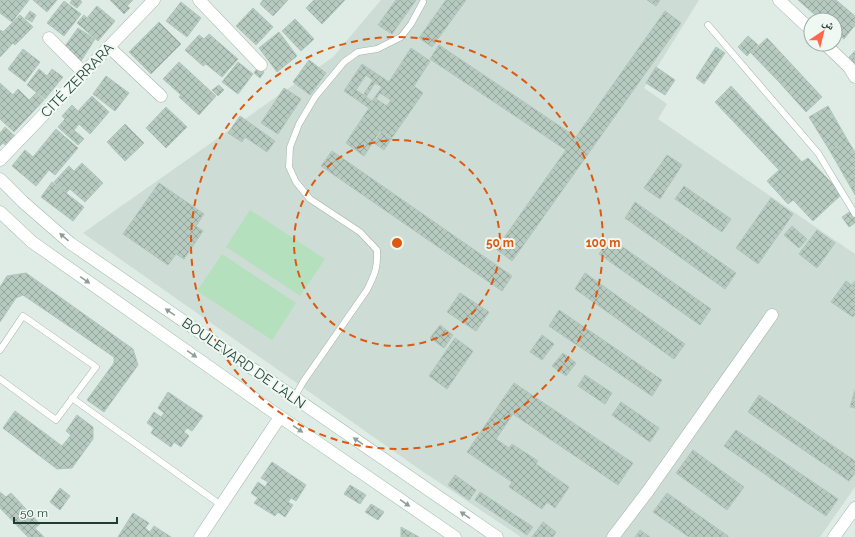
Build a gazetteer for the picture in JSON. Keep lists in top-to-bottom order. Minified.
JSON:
{"streets":{"main road":["CITÉ ZERRARA","BOULEVARD DE L'ALN"]},"scale_bar":"50 m","north":"top right","rings":["50 m","100 m"]}
